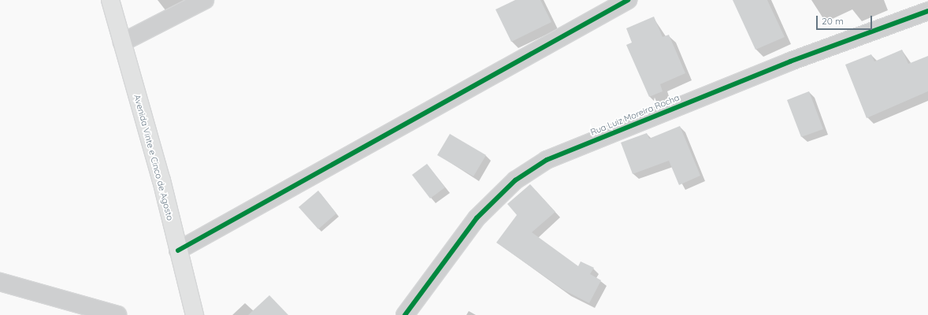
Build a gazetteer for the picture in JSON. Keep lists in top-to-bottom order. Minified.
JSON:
{"streets":{"main road":["Avenida Vinte e Cinco de Agosto"],"street":["Rua Luiz Moreira Rocha"]},"scale_bar":"20 m"}
